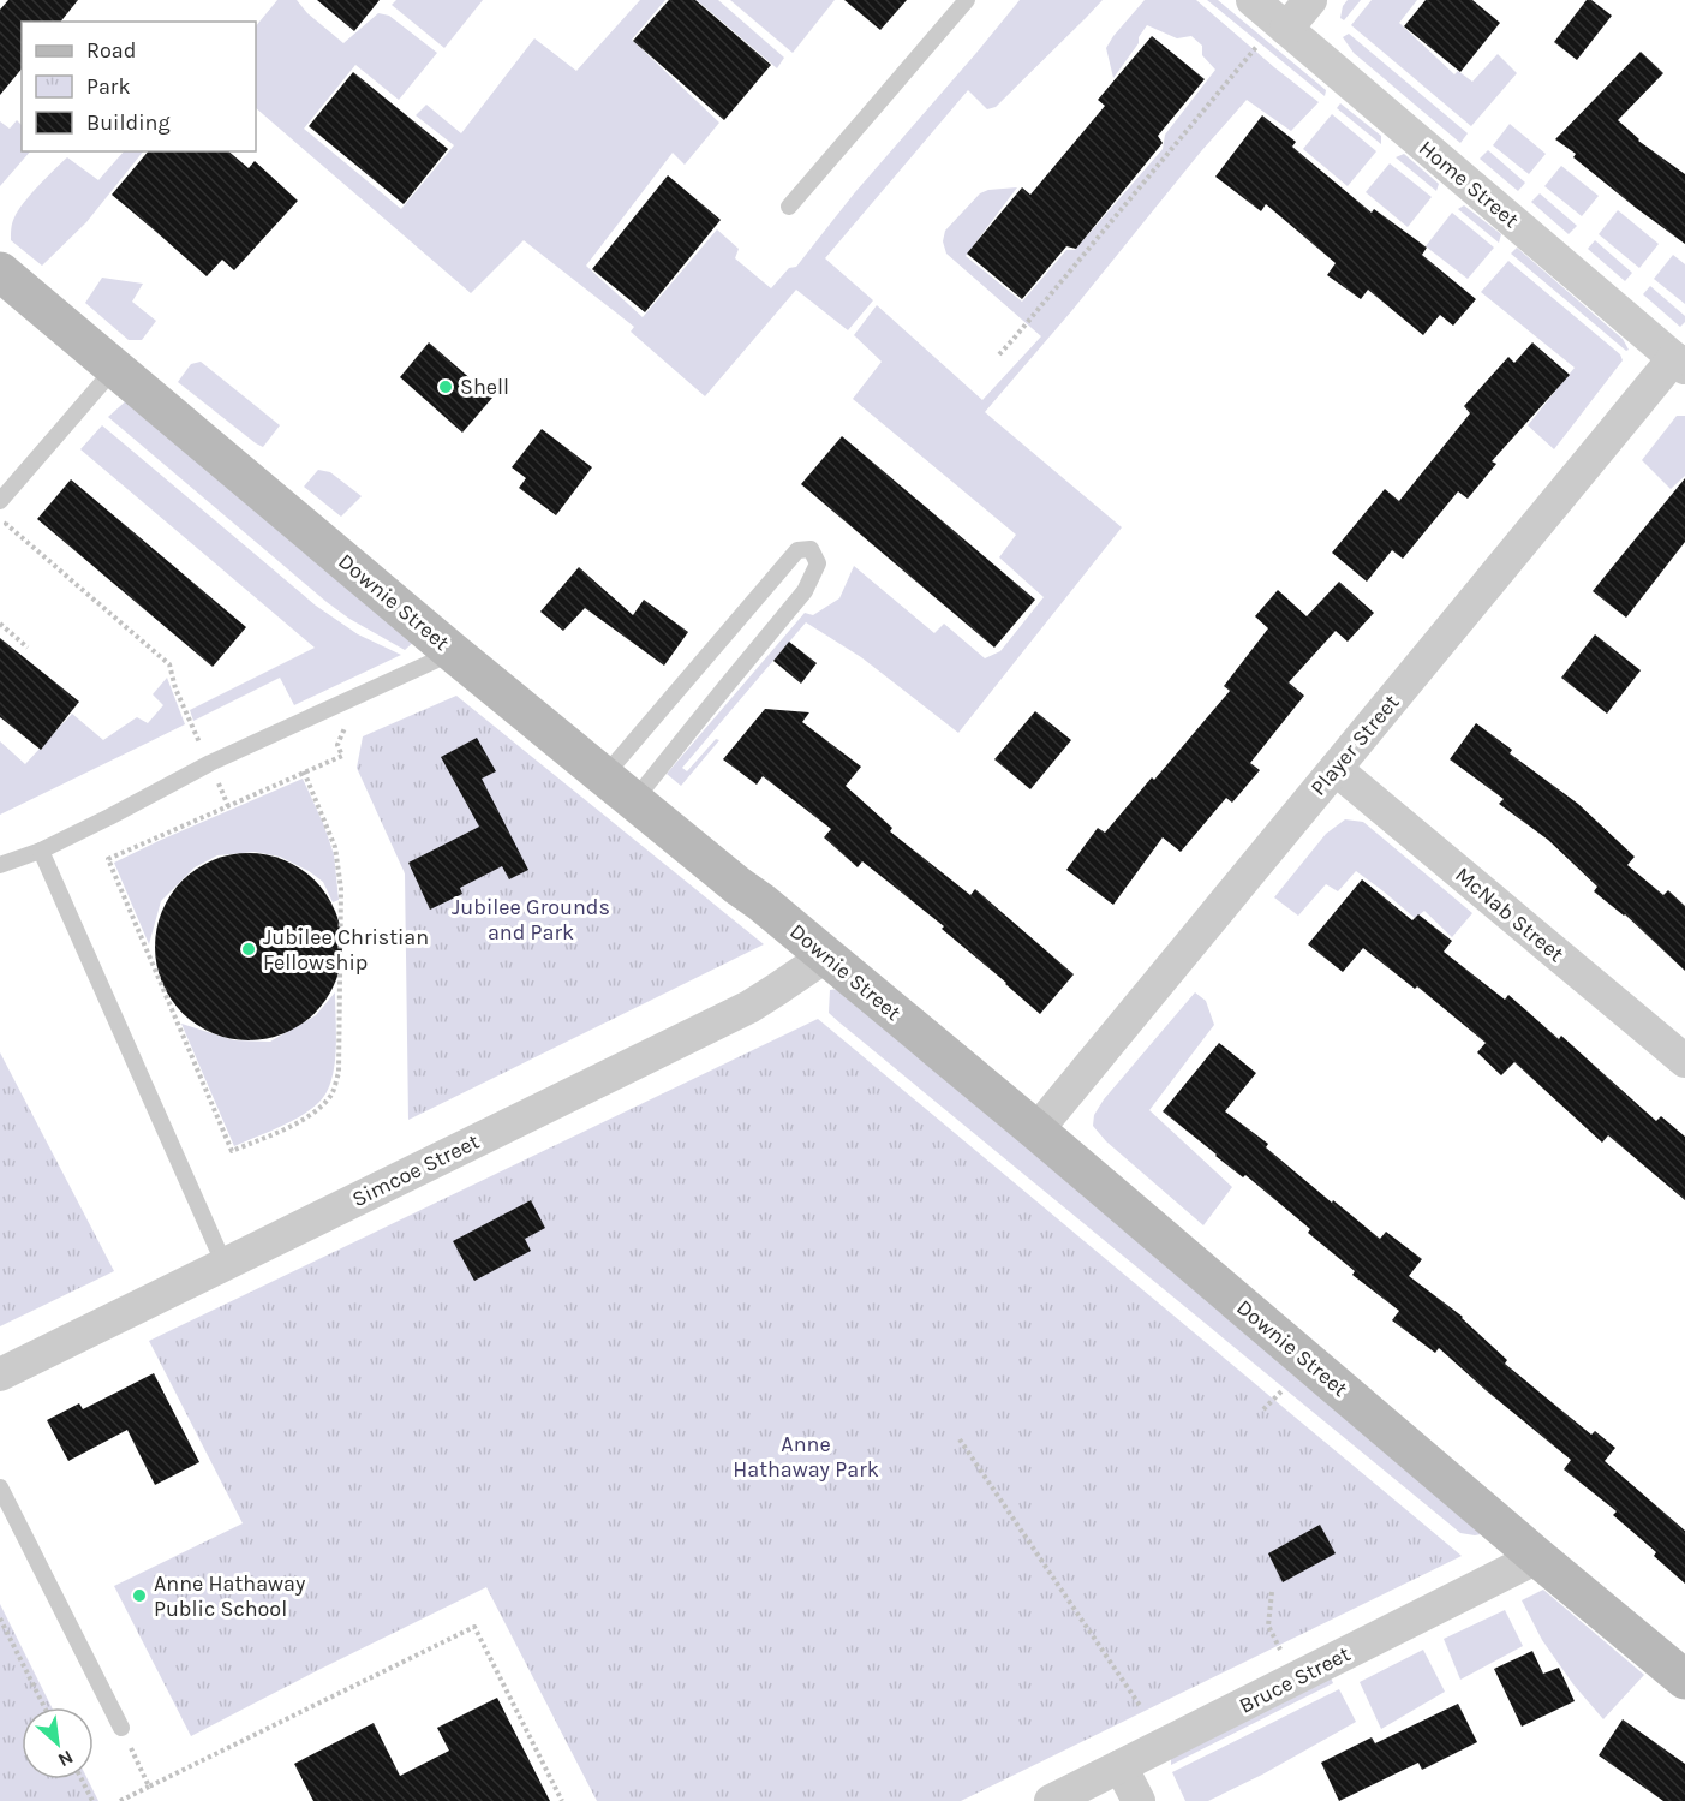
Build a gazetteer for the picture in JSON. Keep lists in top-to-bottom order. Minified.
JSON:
{"streets":{"main road":["Downie Street"],"street":["Home Street","Player Street","McNab Street","Simcoe Street","Bruce Street"]},"crossings":[["Home Street","Player Street"],["Downie Street","Player Street"],["Downie Street","Simcoe Street"],["Downie Street","Bruce Street"],["Player Street","McNab Street"]],"parks":["Jubilee Grounds and Park","Anne Hathaway Park"],"places":["Shell","Jubilee Christian Fellowship","Anne Hathaway Public School"],"legend":["Road","Park","Building"],"north":"bottom right"}
